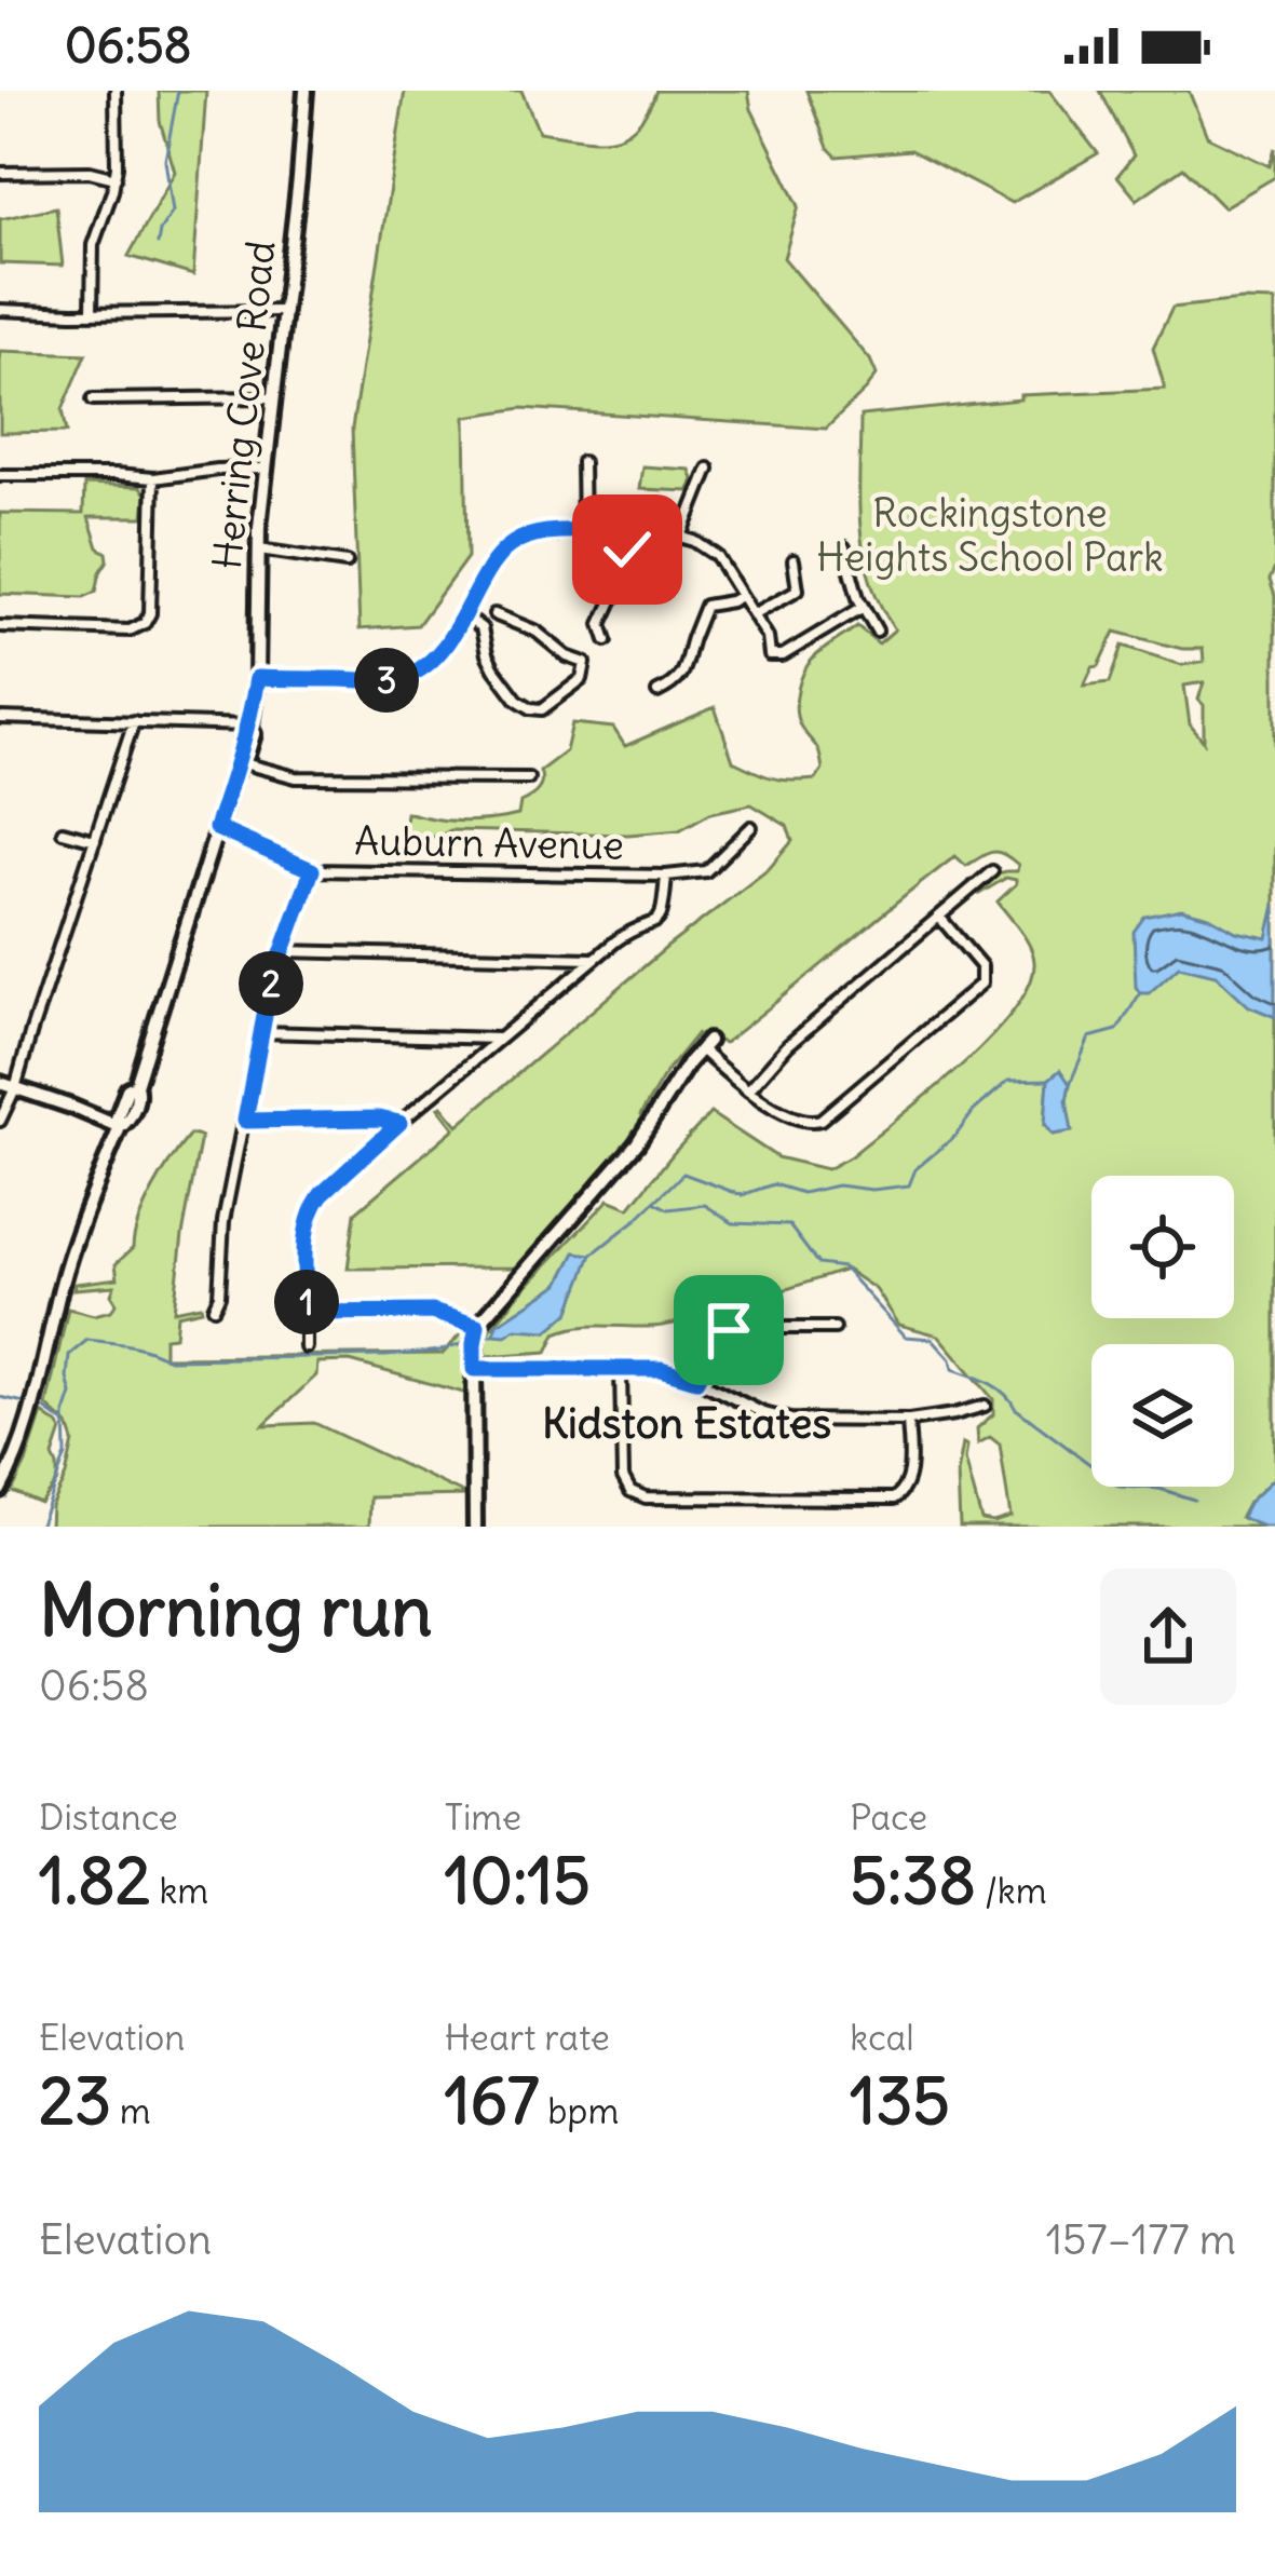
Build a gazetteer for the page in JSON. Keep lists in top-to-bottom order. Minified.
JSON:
{"streets":{"main road":["Herring Cove Road"],"street":["Auburn Avenue"]},"crossings":[["Herring Cove Road","Auburn Avenue"]],"districts":["Kidston Estates"],"parks":["Rockingstone Heights School Park"],"page":{"status":"06:58","pins":["3","2","1"],"heading":["Morning run","06:58"],"stats":[["Distance","1.82 km"],["Time","10:15"],["Pace","5:38 /km"],["Elevation","23 m"],["Heart rate","167 bpm"],["kcal","135"]],"chart":["Elevation","157–177 m"]}}
